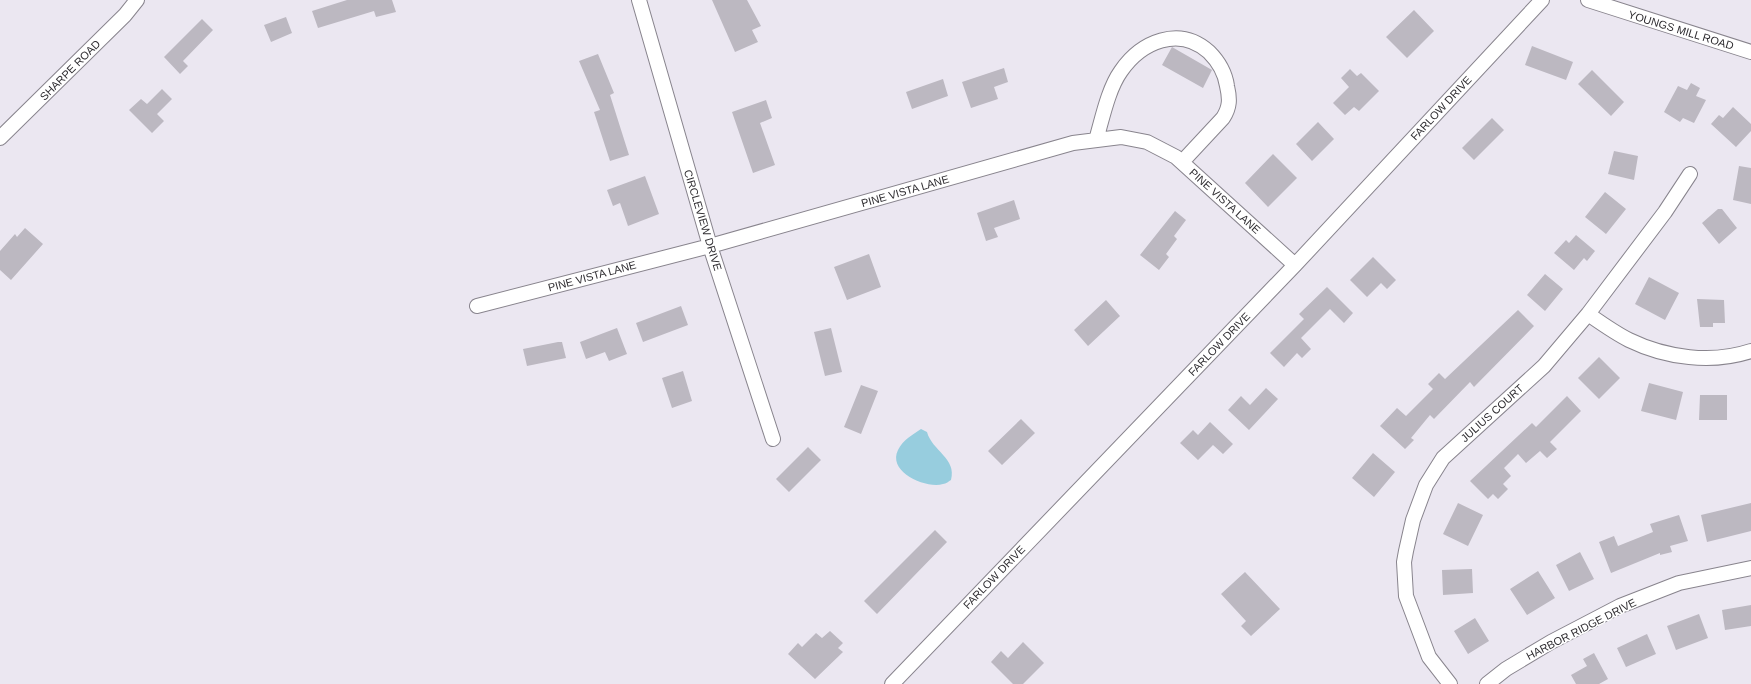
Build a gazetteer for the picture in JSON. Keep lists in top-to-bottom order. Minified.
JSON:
{"streets":{"street":["YOUNGS MILL ROAD","SHARPE ROAD","FARLOW DRIVE","PINE VISTA LANE","CIRCLEVIEW DRIVE","JULIUS COURT","HARBOR RIDGE DRIVE"]},"crossings":[["FARLOW DRIVE","PINE VISTA LANE"],["PINE VISTA LANE","CIRCLEVIEW DRIVE"]]}
